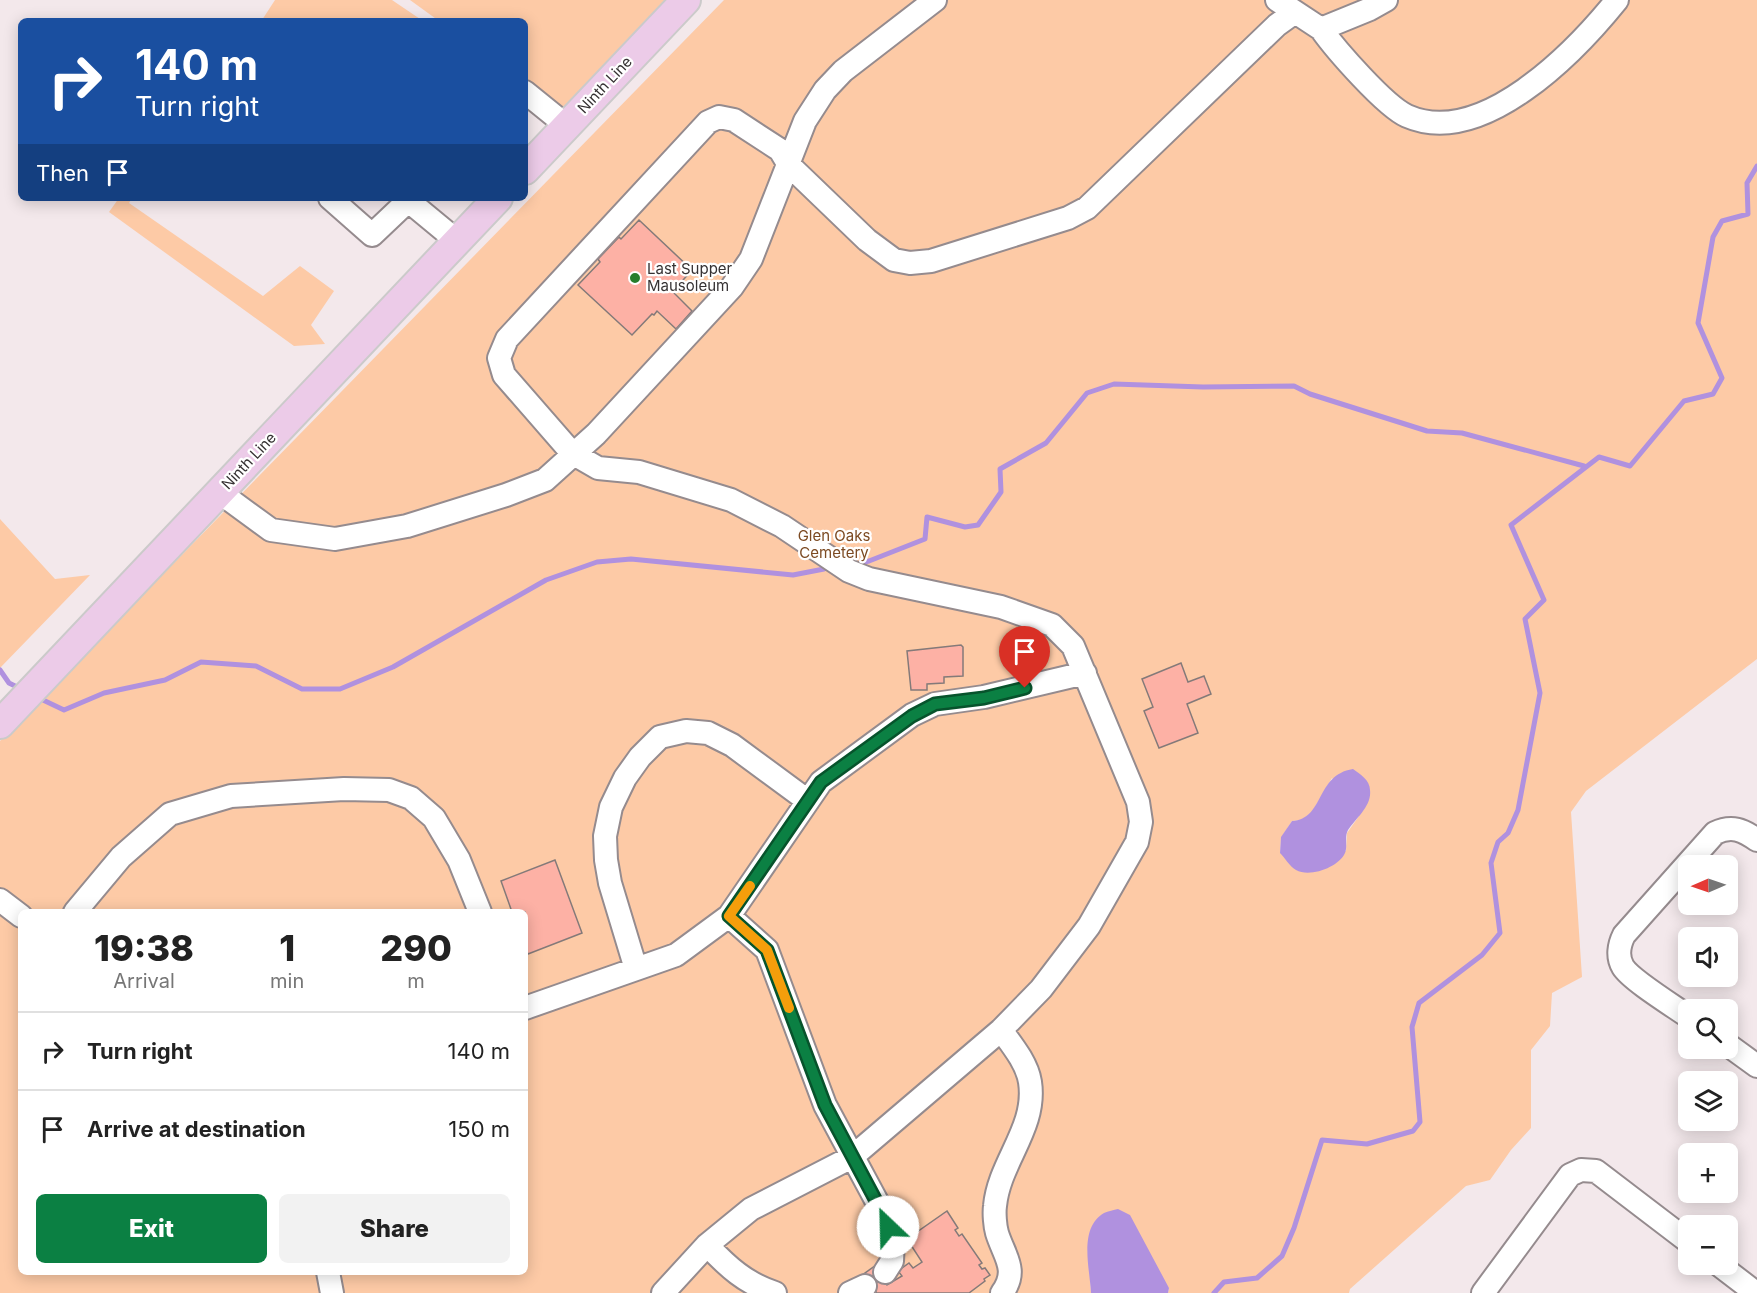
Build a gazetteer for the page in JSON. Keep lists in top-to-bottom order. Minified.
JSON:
{"streets":{"main road":["Ninth Line"]},"parks":["Glen Oaks Cemetery"],"places":["Last Supper Mausoleum"],"north":"left","page":{"turn":["140 m","Turn right"],"then":"Then","map_buttons":["+","−"],"eta":["19:38","Arrival","1","min","290","m"],"list":[{"name":"Turn right","value":"140 m"},{"name":"Arrive at destination","value":"150 m"}],"buttons":["Exit","Share"]}}
